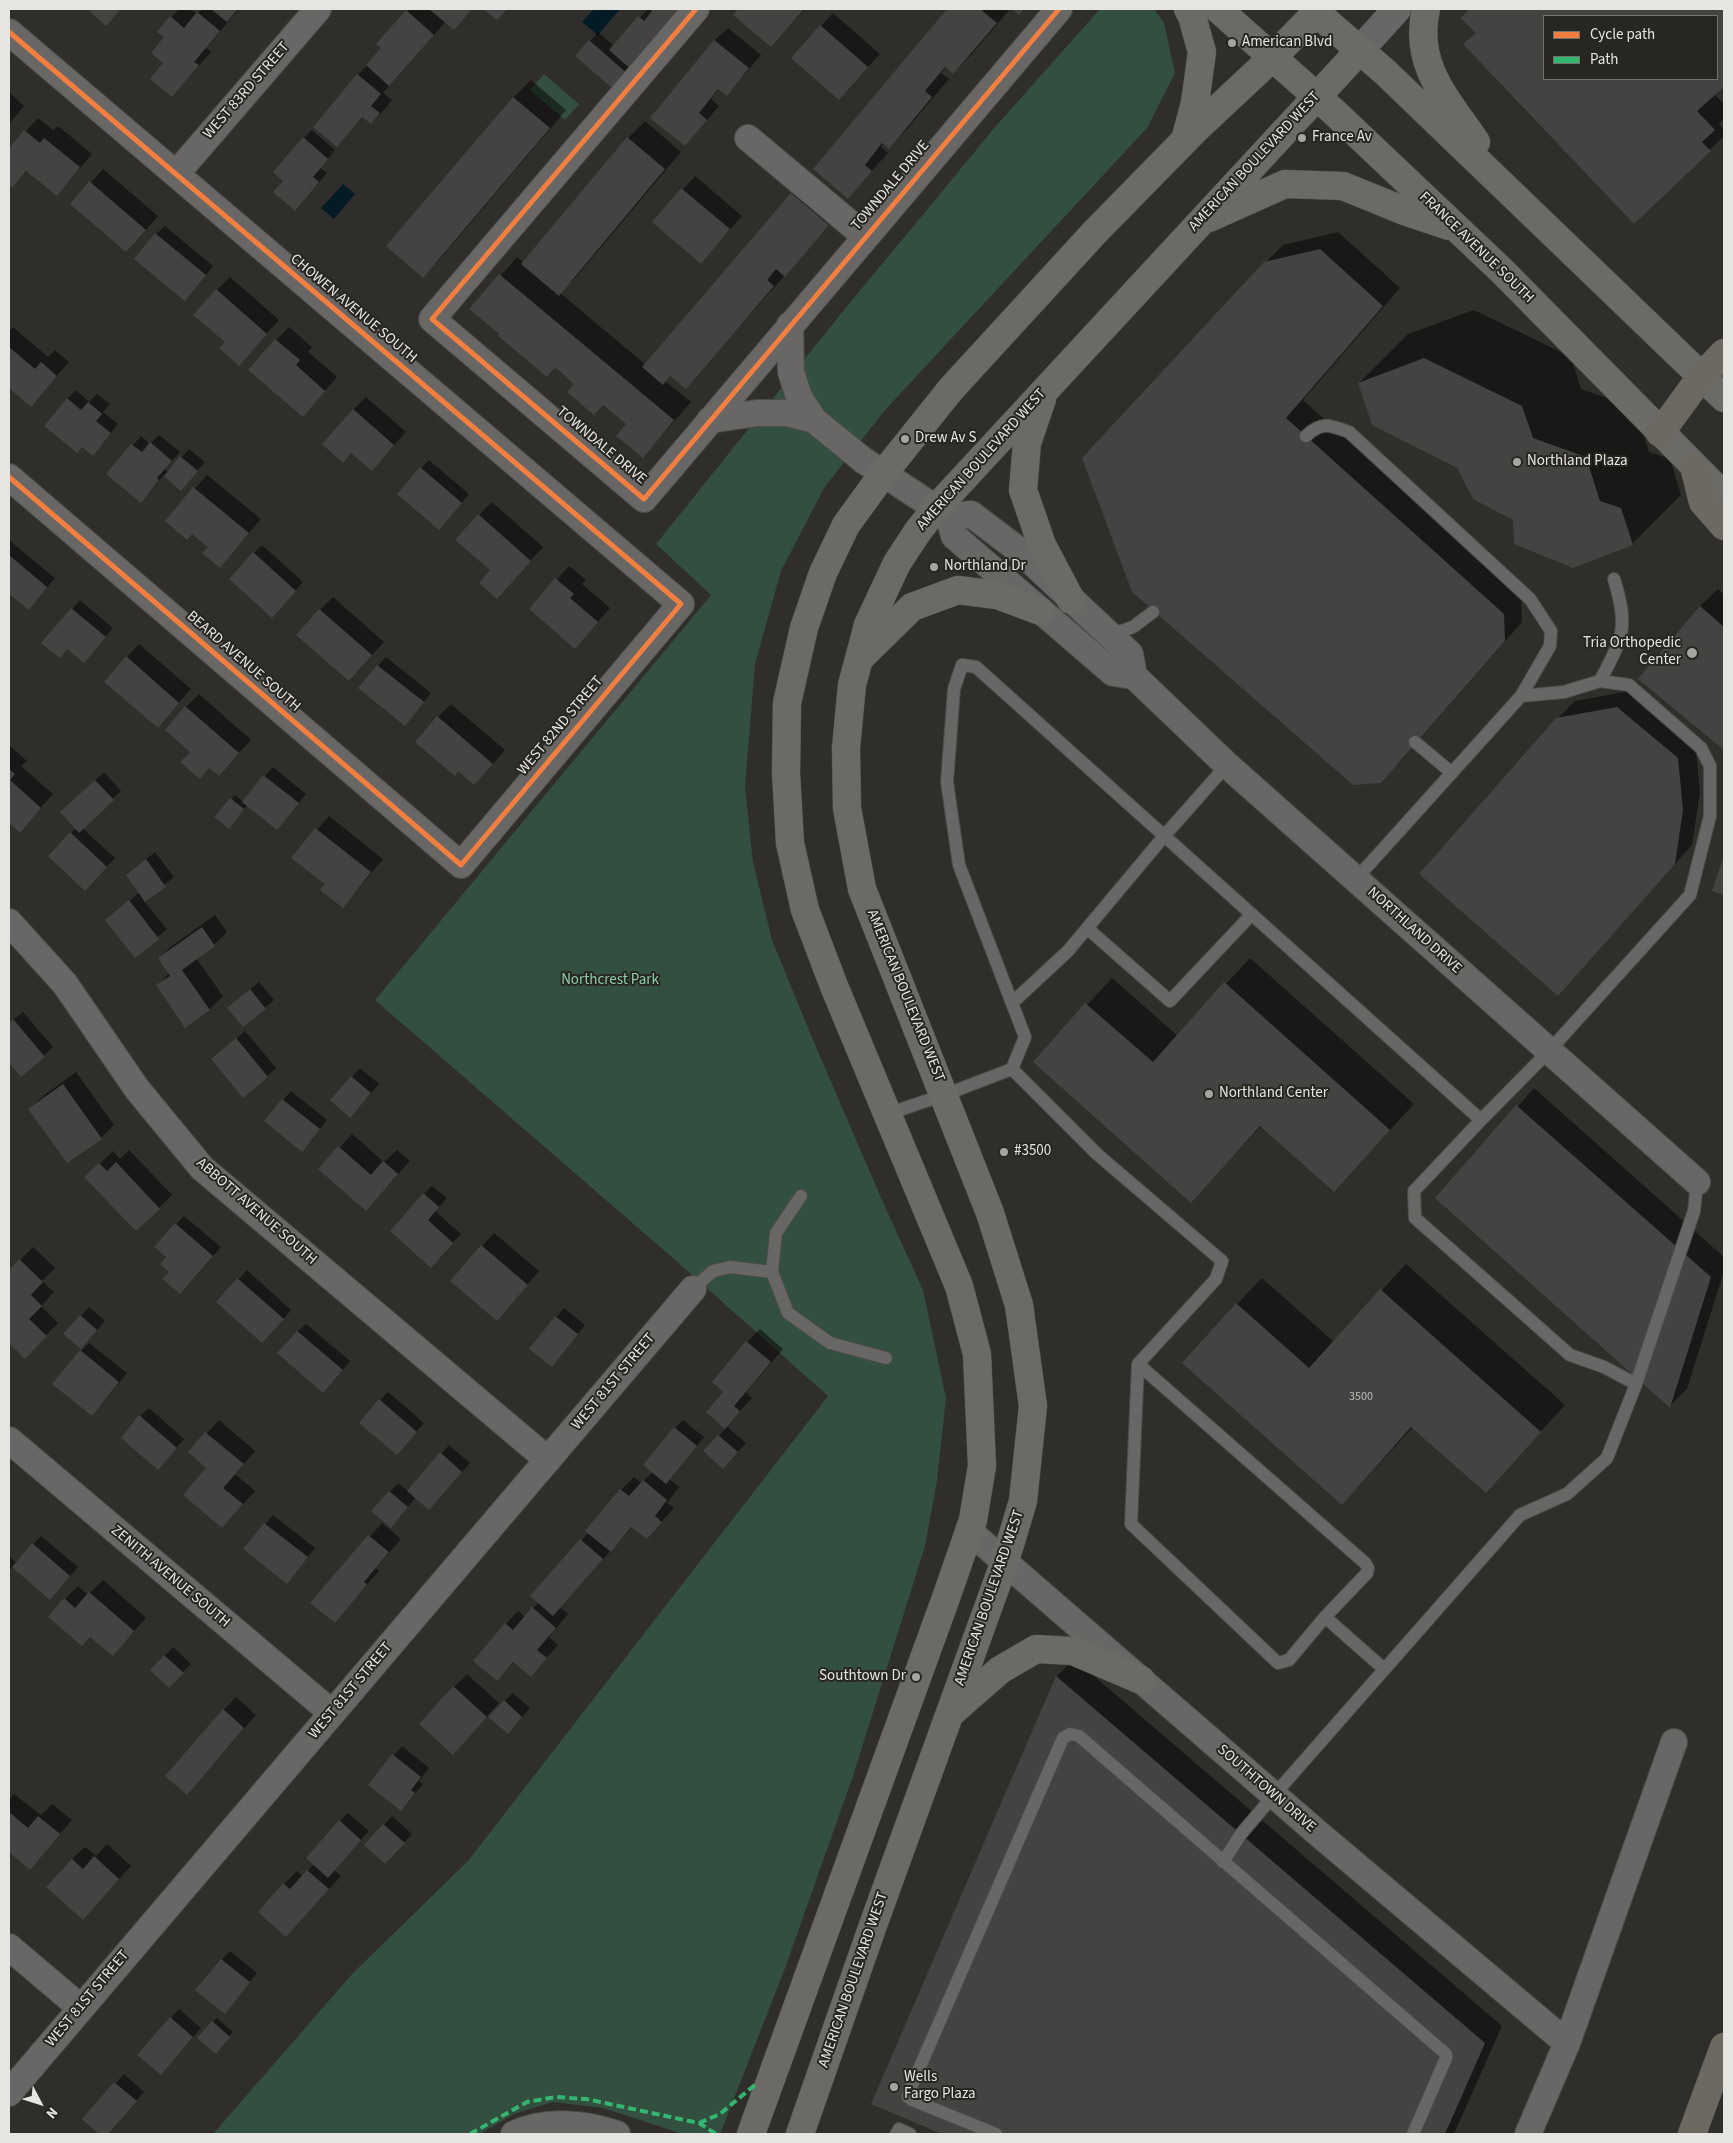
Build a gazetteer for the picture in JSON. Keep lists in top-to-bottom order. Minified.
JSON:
{"streets":{"main road":["AMERICAN BOULEVARD WEST","FRANCE AVENUE SOUTH"],"street":["WEST 83RD STREET","TOWNDALE DRIVE","CHOWEN AVENUE SOUTH","BEARD AVENUE SOUTH","WEST 82ND STREET","NORTHLAND DRIVE","ABBOTT AVENUE SOUTH","WEST 81ST STREET","ZENITH AVENUE SOUTH","SOUTHTOWN DRIVE"]},"crossings":[["WEST 83RD STREET","CHOWEN AVENUE SOUTH"],["AMERICAN BOULEVARD WEST","FRANCE AVENUE SOUTH"],["AMERICAN BOULEVARD WEST","SOUTHTOWN DRIVE"],["CHOWEN AVENUE SOUTH","WEST 82ND STREET"],["BEARD AVENUE SOUTH","WEST 82ND STREET"],["ABBOTT AVENUE SOUTH","WEST 81ST STREET"],["WEST 81ST STREET","ZENITH AVENUE SOUTH"]],"parks":["Northcrest Park"],"places":["American Blvd","France Av","Drew Av S","Northland Plaza","Northland Dr","Tria Orthopedic Center","Northland Center","#3500","Southtown Dr","Wells Fargo Plaza"],"house_numbers":["3500"],"legend":["Cycle path","Path"],"north":"bottom right"}
